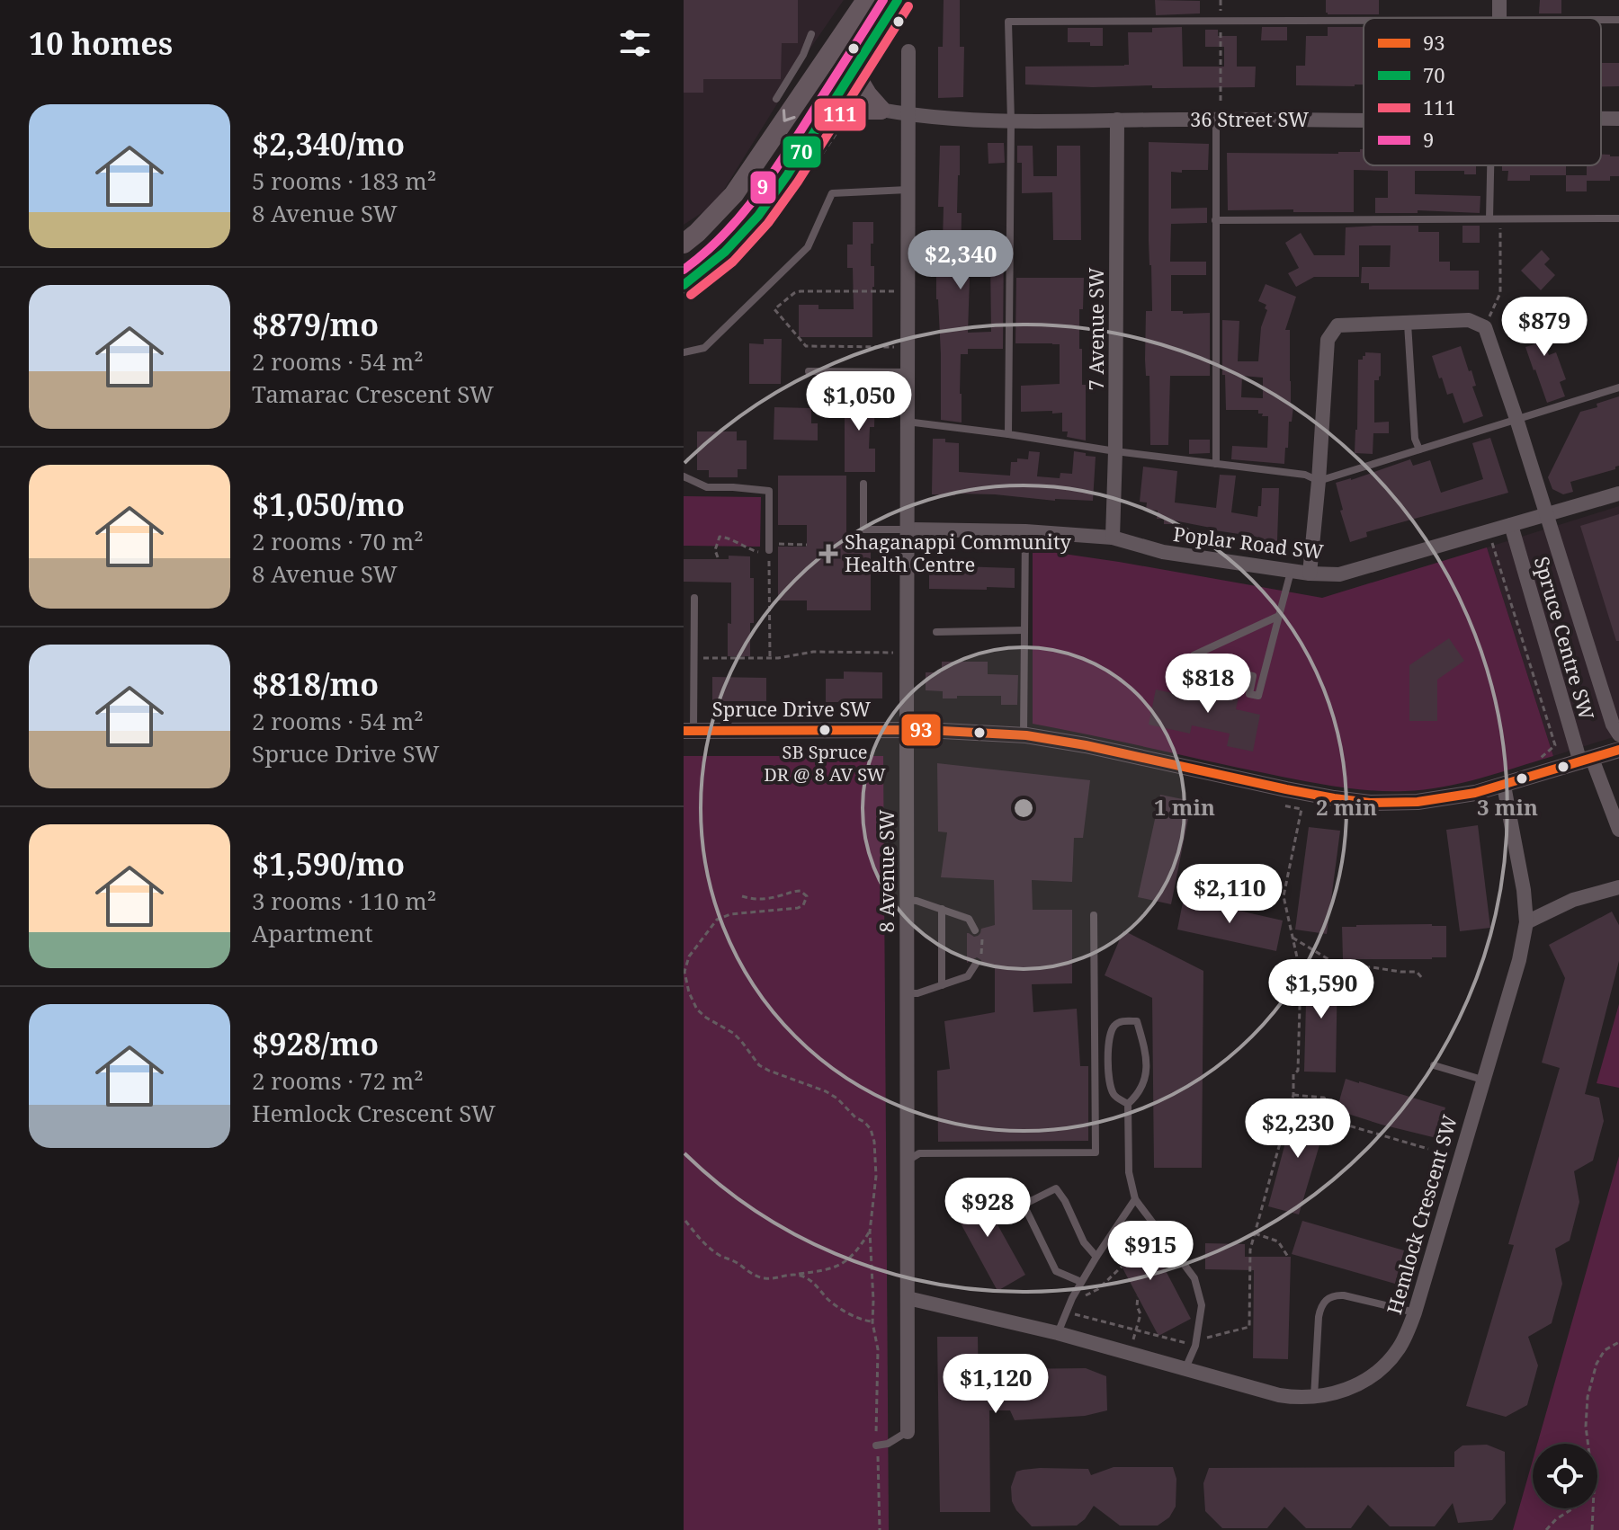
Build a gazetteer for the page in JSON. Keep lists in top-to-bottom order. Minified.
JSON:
{"streets":{"main road":["36 Street SW"],"street":["7 Avenue SW","Poplar Road SW","Spruce Centre SW","Spruce Drive SW","8 Avenue SW","Hemlock Crescent SW"]},"crossings":[["36 Street SW","7 Avenue SW"],["36 Street SW","8 Avenue SW"],["7 Avenue SW","Poplar Road SW"],["Poplar Road SW","Spruce Centre SW"],["Poplar Road SW","8 Avenue SW"],["Spruce Centre SW","Spruce Drive SW"],["Spruce Drive SW","8 Avenue SW"],["Spruce Drive SW","Hemlock Crescent SW"],["8 Avenue SW","Hemlock Crescent SW"]],"places":{"health":["Shaganappi Community Health Centre"],"other":["SB Spruce DR @ 8 AV SW"]},"lines":["transit line 70","transit line 9","transit line 111","transit line 93"],"legend":["93","70","111","9"],"page":{"heading":"10 homes","list":[{"name":"$2,340/mo","note":"5 rooms · 183 m² · 8 Avenue SW"},{"name":"$879/mo","note":"2 rooms · 54 m² · Tamarac Crescent SW"},{"name":"$1,050/mo","note":"2 rooms · 70 m² · 8 Avenue SW"},{"name":"$818/mo","note":"2 rooms · 54 m² · Spruce Drive SW"},{"name":"$1,590/mo","note":"3 rooms · 110 m² · Apartment"},{"name":"$928/mo","note":"2 rooms · 72 m² · Hemlock Crescent SW"}],"price":["$2,340","$879","$1,050","$818","$2,110","$1,590","$2,230","$928","$915","$1,120"]},"rings":["1 min","2 min","3 min"]}
